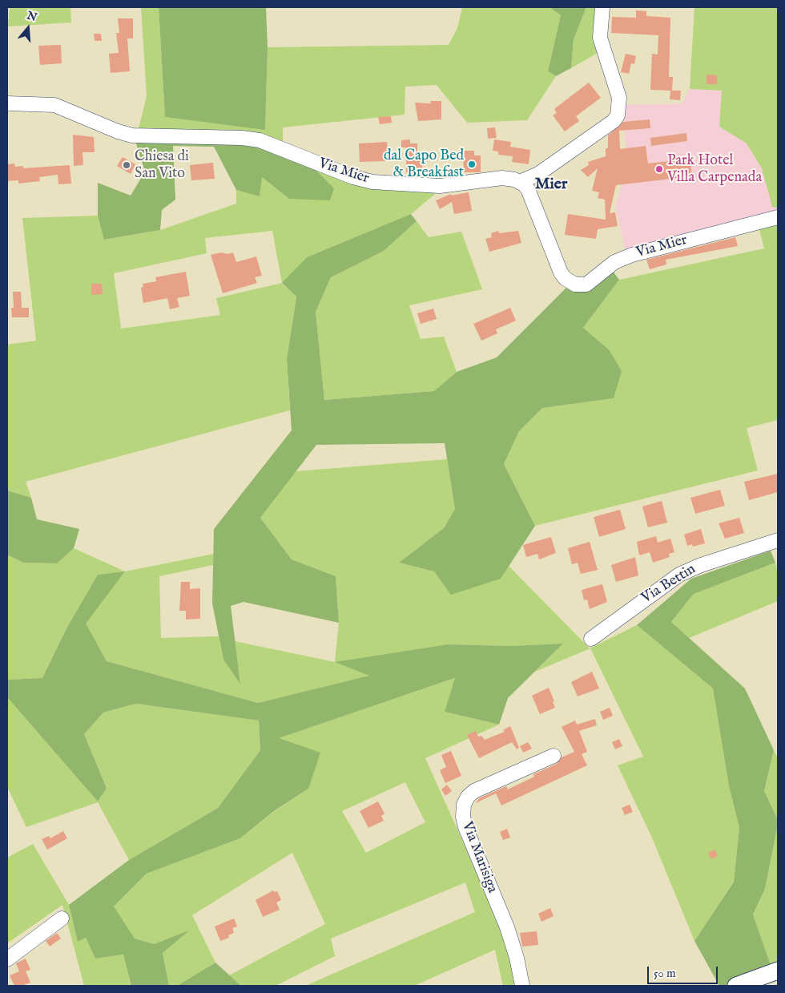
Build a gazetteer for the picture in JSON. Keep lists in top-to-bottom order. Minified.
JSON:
{"streets":{"street":["Via Mier","Via Bettin","Via Marisiga"]},"districts":["Mier"],"places":["dal Capo Bed & Breakfast","Chiesa di San Vito","Park Hotel Villa Carpenada"],"scale_bar":"50 m","north":"top"}
